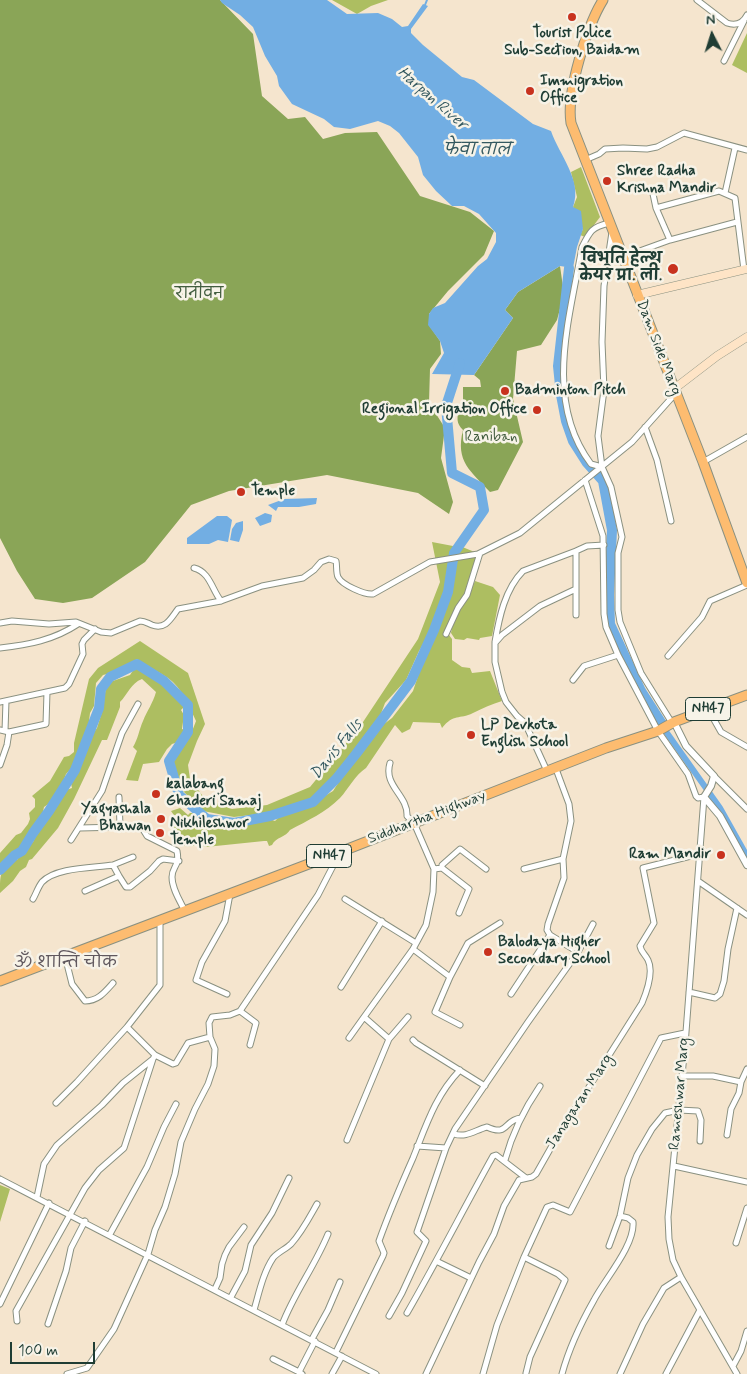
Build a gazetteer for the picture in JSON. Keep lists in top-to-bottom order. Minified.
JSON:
{"streets":{"main road":["Dam Side Marg","NH47","Siddhartha Highway"],"street":["Rameshwar Marg","Janagaran Marg"]},"crossings":[["NH47","Siddhartha Highway"],["Rameshwar Marg","Janagaran Marg"]],"districts":["ॐ शान्ति चोक"],"water":["Harpan River","फेवा ताल","Davis Falls"],"parks":["रानीवन","Raniban"],"places":["Tourist Police Sub-Section, Baidam","Immigration Office","Shree Radha Krishna Mandir","विभूति हेल्थ केयर प्रा. ली.","Badminton Pitch","Regional Irrigation Office","Temple","LP Devkota English School","kalabang Ghaderi Samaj","Yagyashala Bhawan","Nikhileshwor Temple","Ram Mandir","Balodaya Higher Secondary School"],"scale_bar":"100 m","north":"top"}
